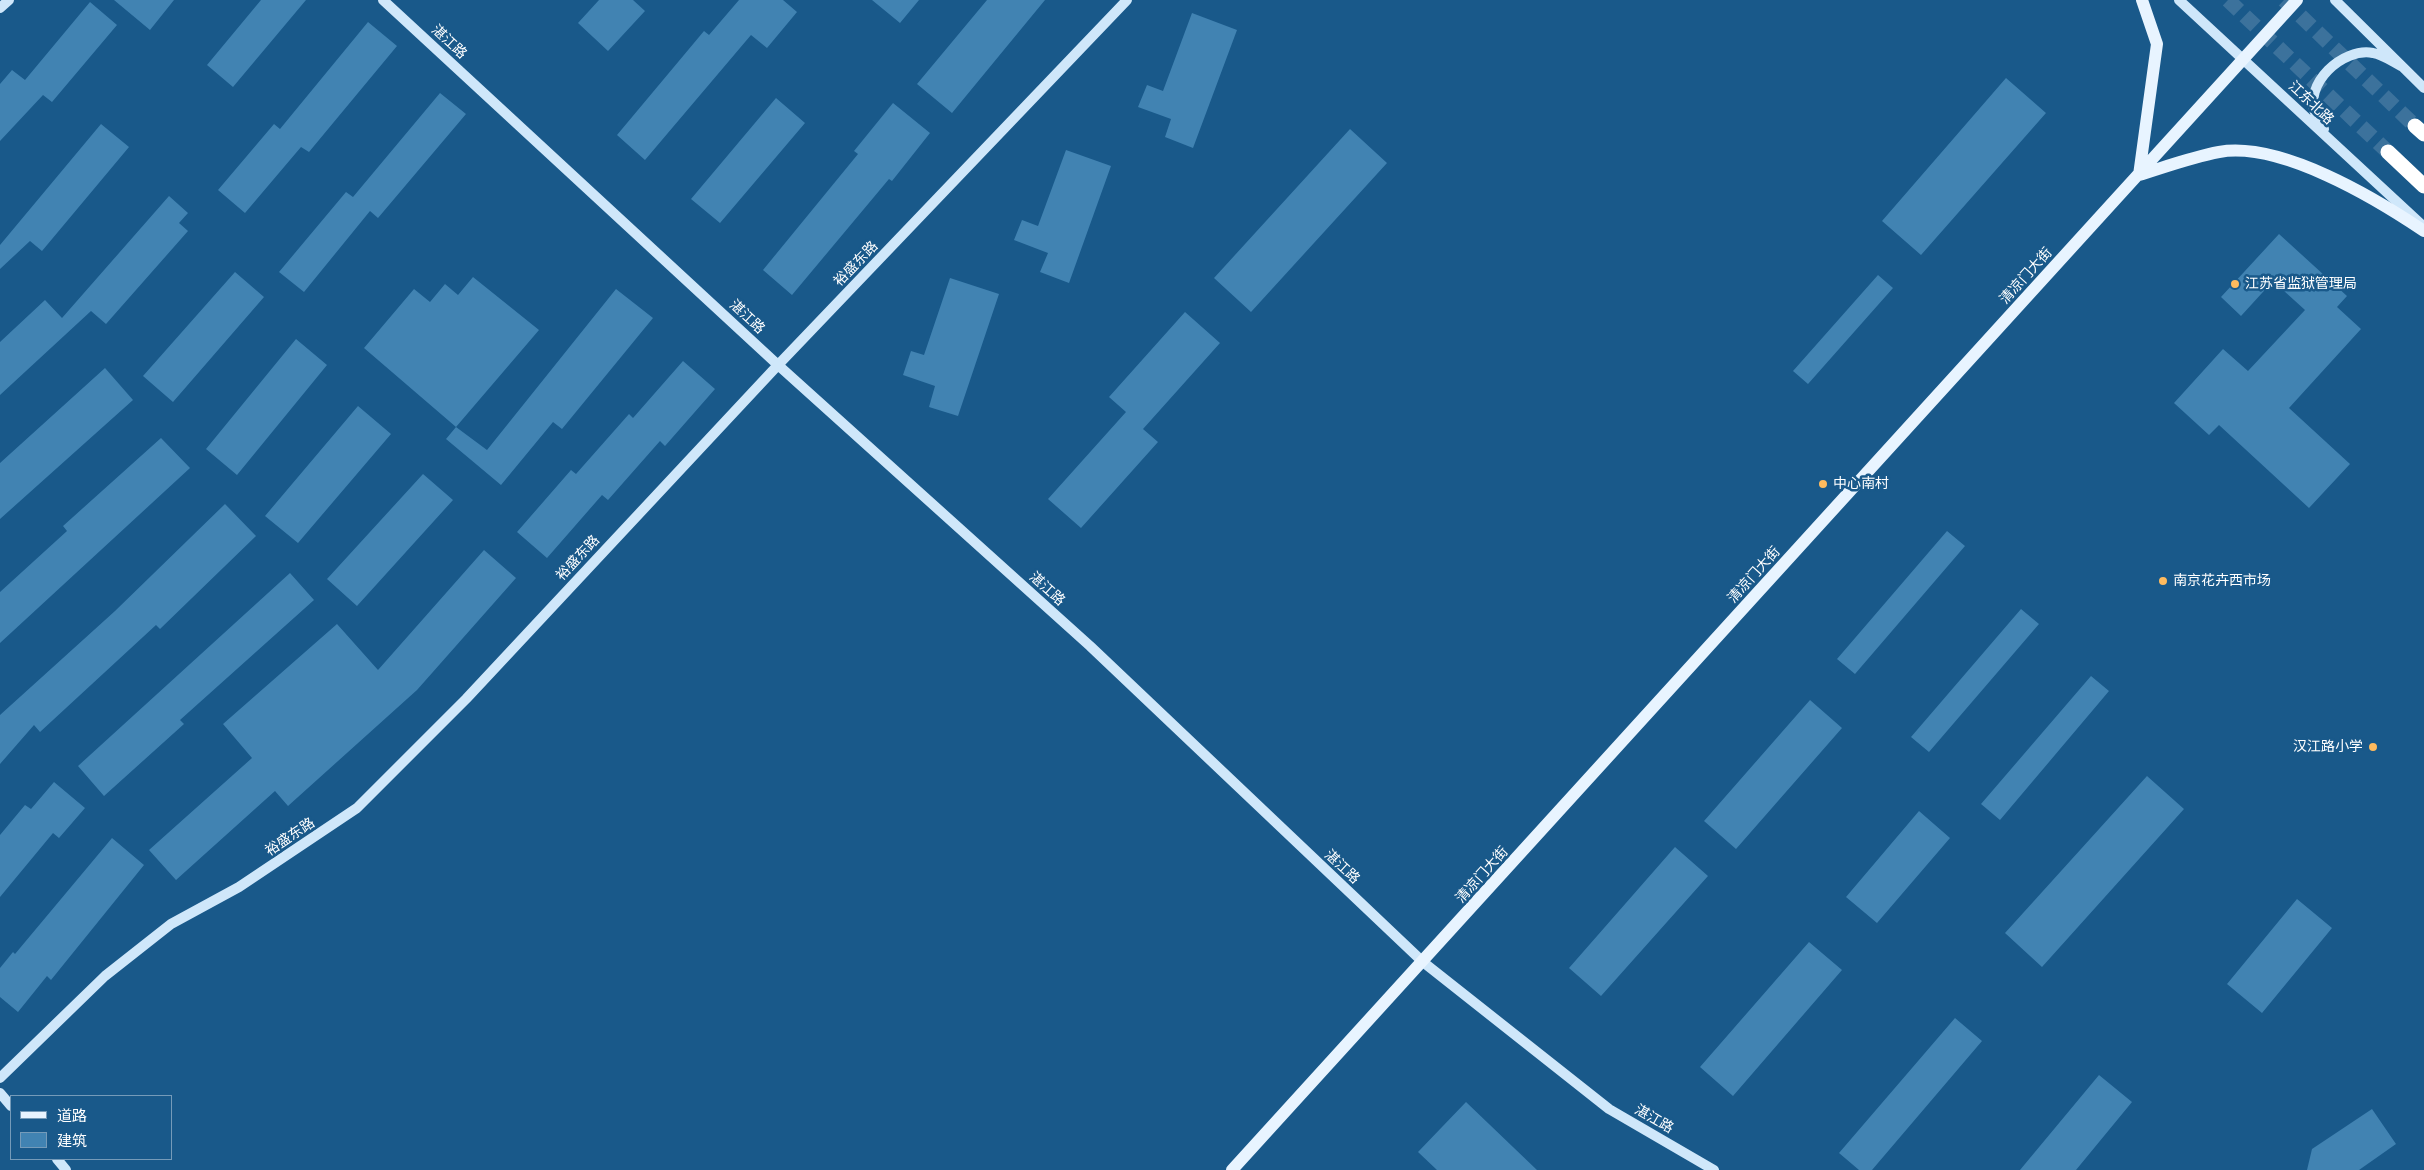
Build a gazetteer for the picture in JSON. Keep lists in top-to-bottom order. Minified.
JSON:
{"streets":{"main road":["湛江路","江东北路","裕盛东路","清凉门大街"]},"crossings":[["湛江路","裕盛东路"],["湛江路","清凉门大街"],["江东北路","清凉门大街"]],"places":["江苏省监狱管理局","中心南村","南京花卉西市场","汉江路小学"],"legend":["道路","建筑"]}
